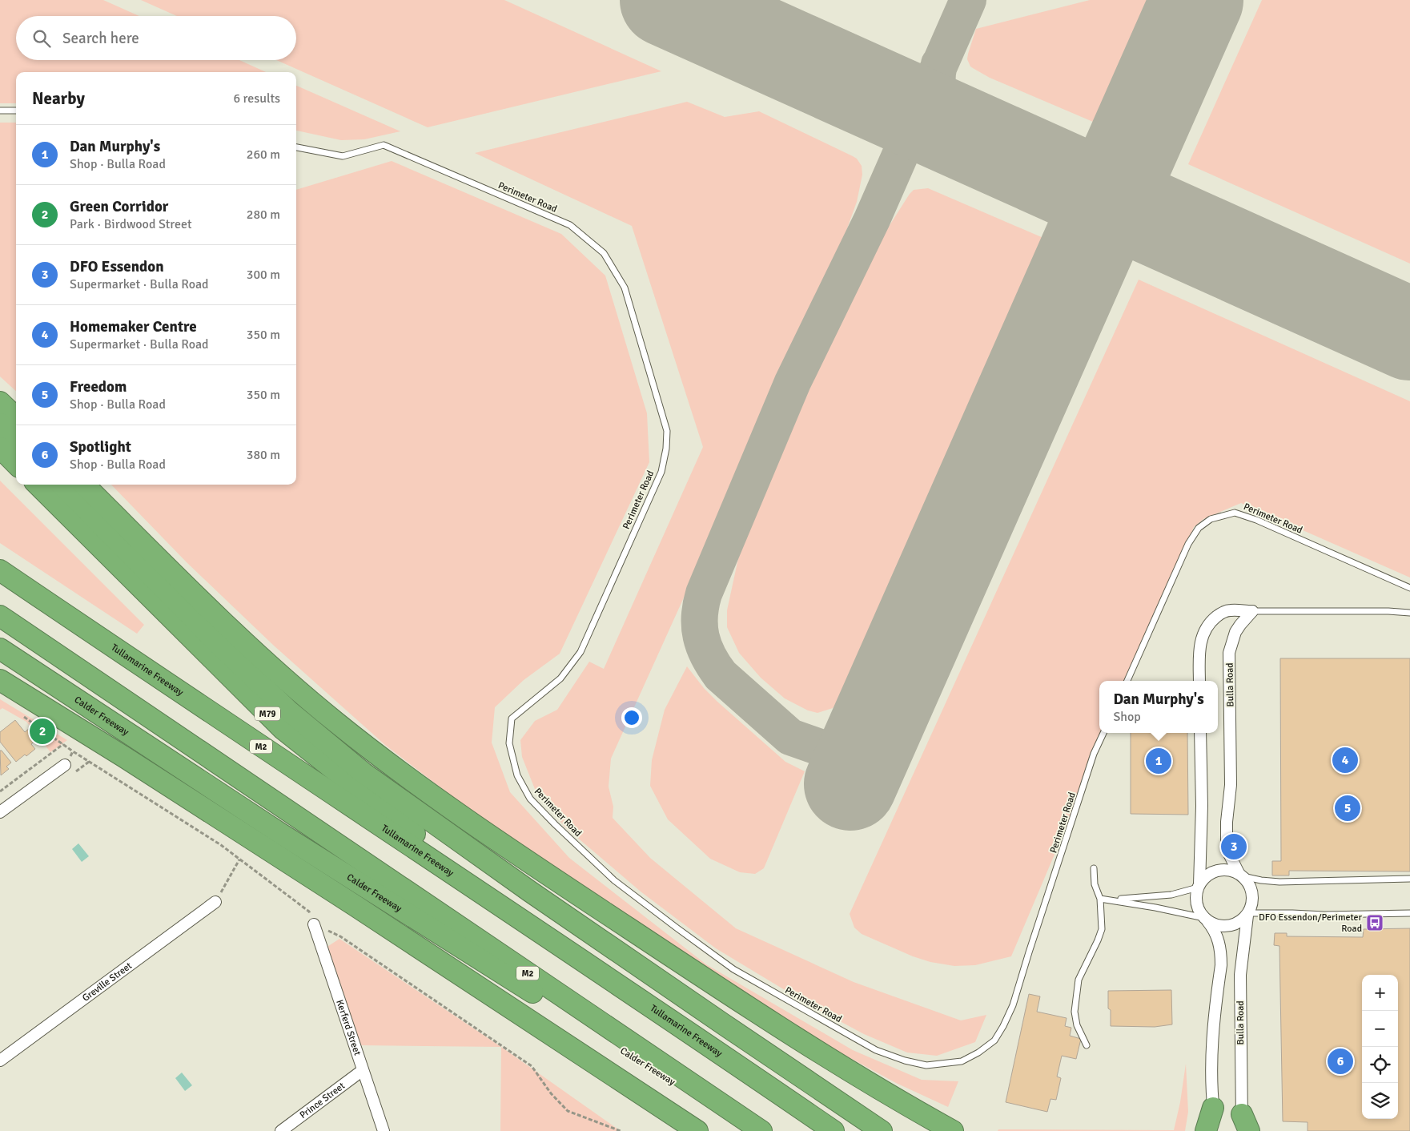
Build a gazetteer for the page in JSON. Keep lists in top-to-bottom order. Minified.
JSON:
{"streets":{"highway":["Tullamarine Freeway","M79","Calder Freeway","M2"],"street":["Bulla Road","Greville Street","Kerferd Street","Prince Street"],"lane":["Perimeter Road"]},"crossings":[["Tullamarine Freeway","M79"],["Kerferd Street","Prince Street"]],"places":{"bus stop":["DFO Essendon/Perimeter Road"]},"page":{"search":"Search here","heading":["Nearby","6 results"],"list":[{"mark":"1","name":"Dan Murphy's","note":"Shop · Bulla Road","value":"260 m"},{"mark":"2","name":"Green Corridor","note":"Park · Birdwood Street","value":"280 m"},{"mark":"3","name":"DFO Essendon","note":"Supermarket · Bulla Road","value":"300 m"},{"mark":"4","name":"Homemaker Centre","note":"Supermarket · Bulla Road","value":"350 m"},{"mark":"5","name":"Freedom","note":"Shop · Bulla Road","value":"350 m"},{"mark":"6","name":"Spotlight","note":"Shop · Bulla Road","value":"380 m"}],"popup":["Dan Murphy's","Shop"],"pins":["2","4","1","5","3","6"],"map_buttons":["+","−"]}}
